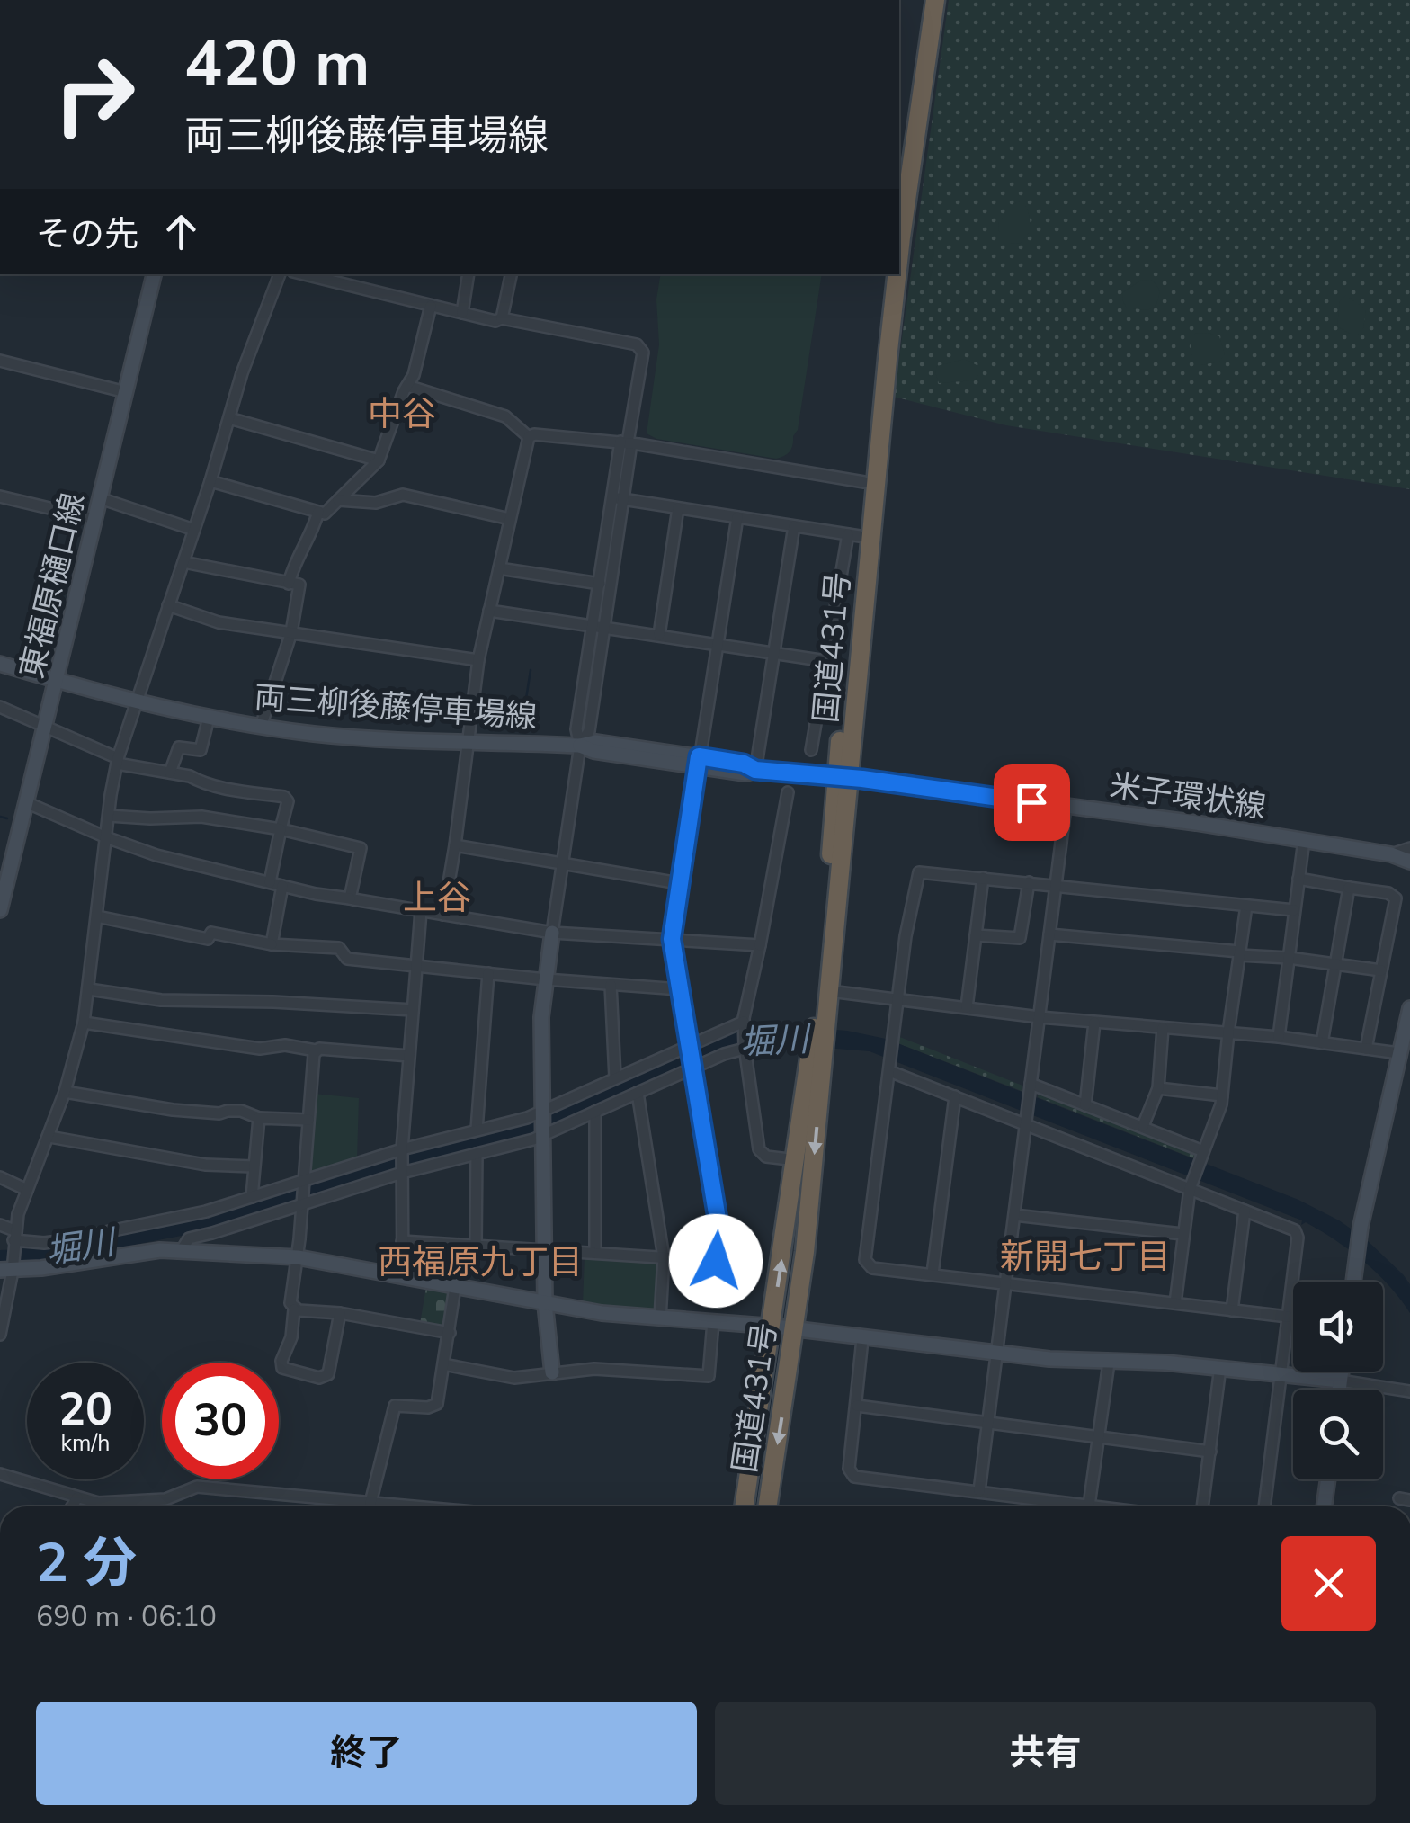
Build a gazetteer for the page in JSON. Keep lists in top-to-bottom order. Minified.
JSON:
{"streets":{"highway":["国道431号"],"main road":["東福原樋口線","両三柳後藤停車場線","米子環状線"]},"crossings":[["東福原樋口線","両三柳後藤停車場線"],["国道431号","両三柳後藤停車場線"],["国道431号","米子環状線"],["両三柳後藤停車場線","米子環状線"]],"districts":["中谷","上谷","新開七丁目","西福原九丁目"],"water":["堀川"],"page":{"turn":["420 m","両三柳後藤停車場線"],"then":"その先","speed":"20 km/h","limit":"30","heading":["2 分","690 m · 06:10"],"buttons":["終了","共有"]}}
